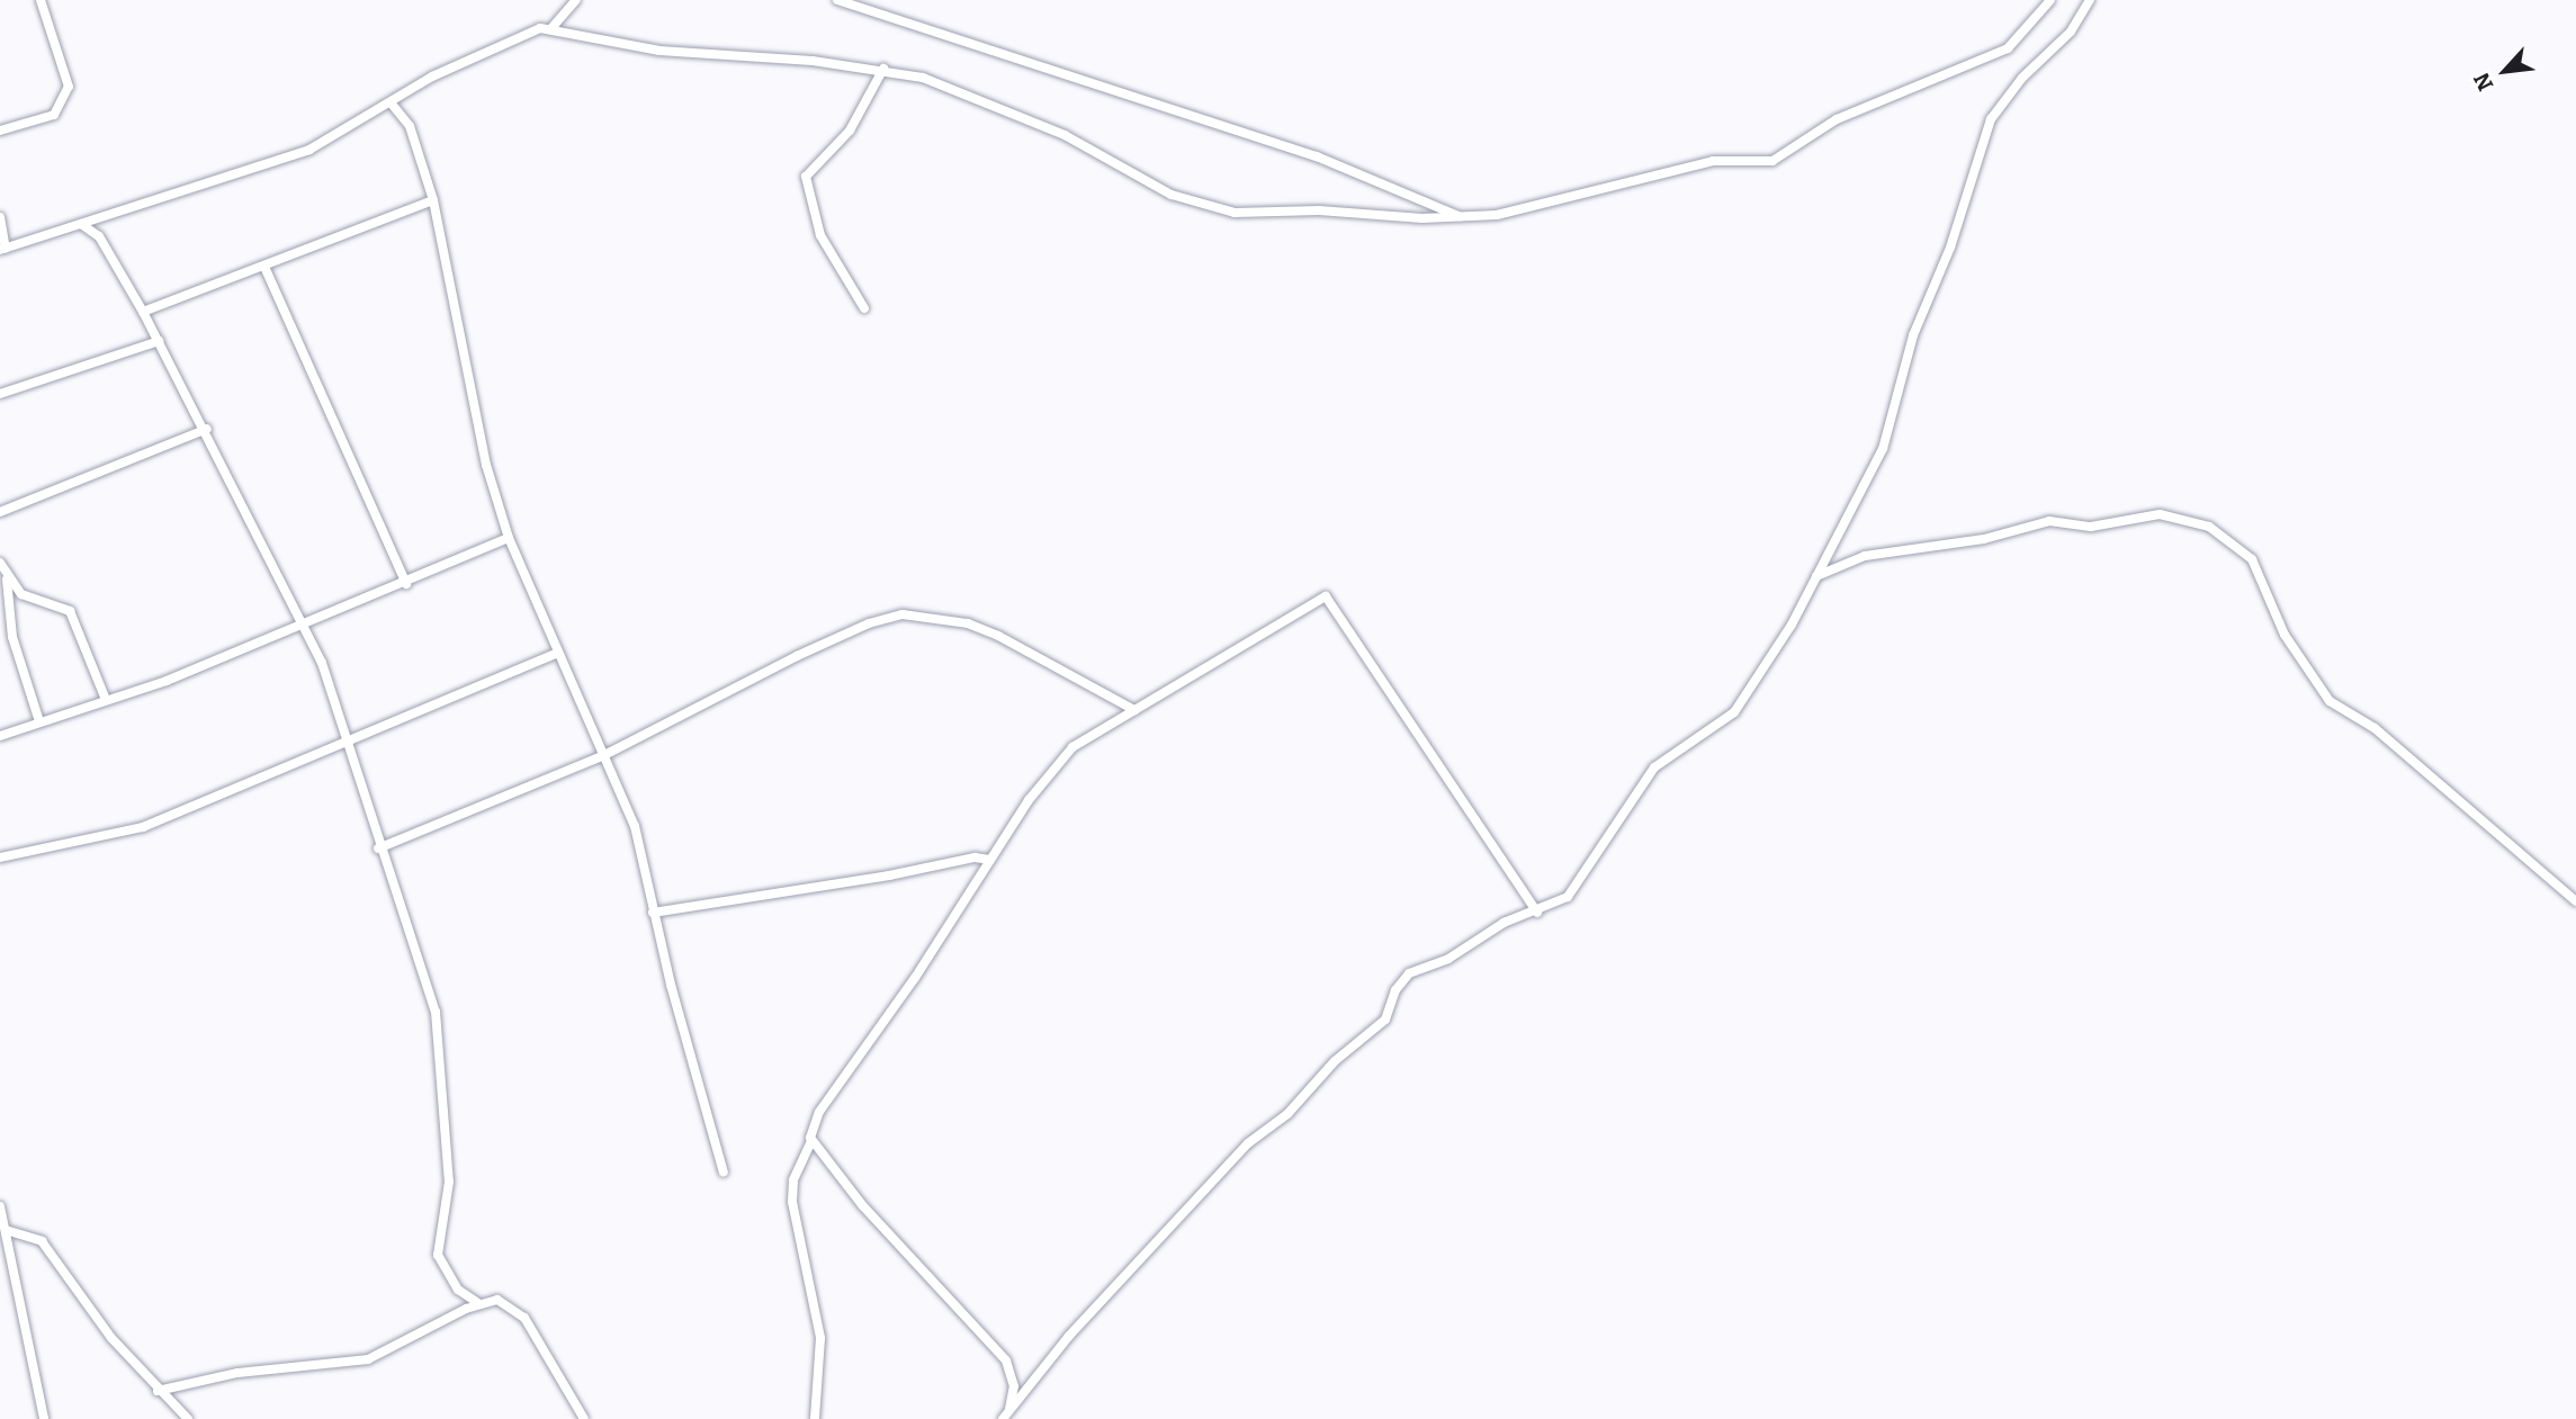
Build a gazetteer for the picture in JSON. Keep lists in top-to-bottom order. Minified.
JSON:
{"north":"bottom left"}
